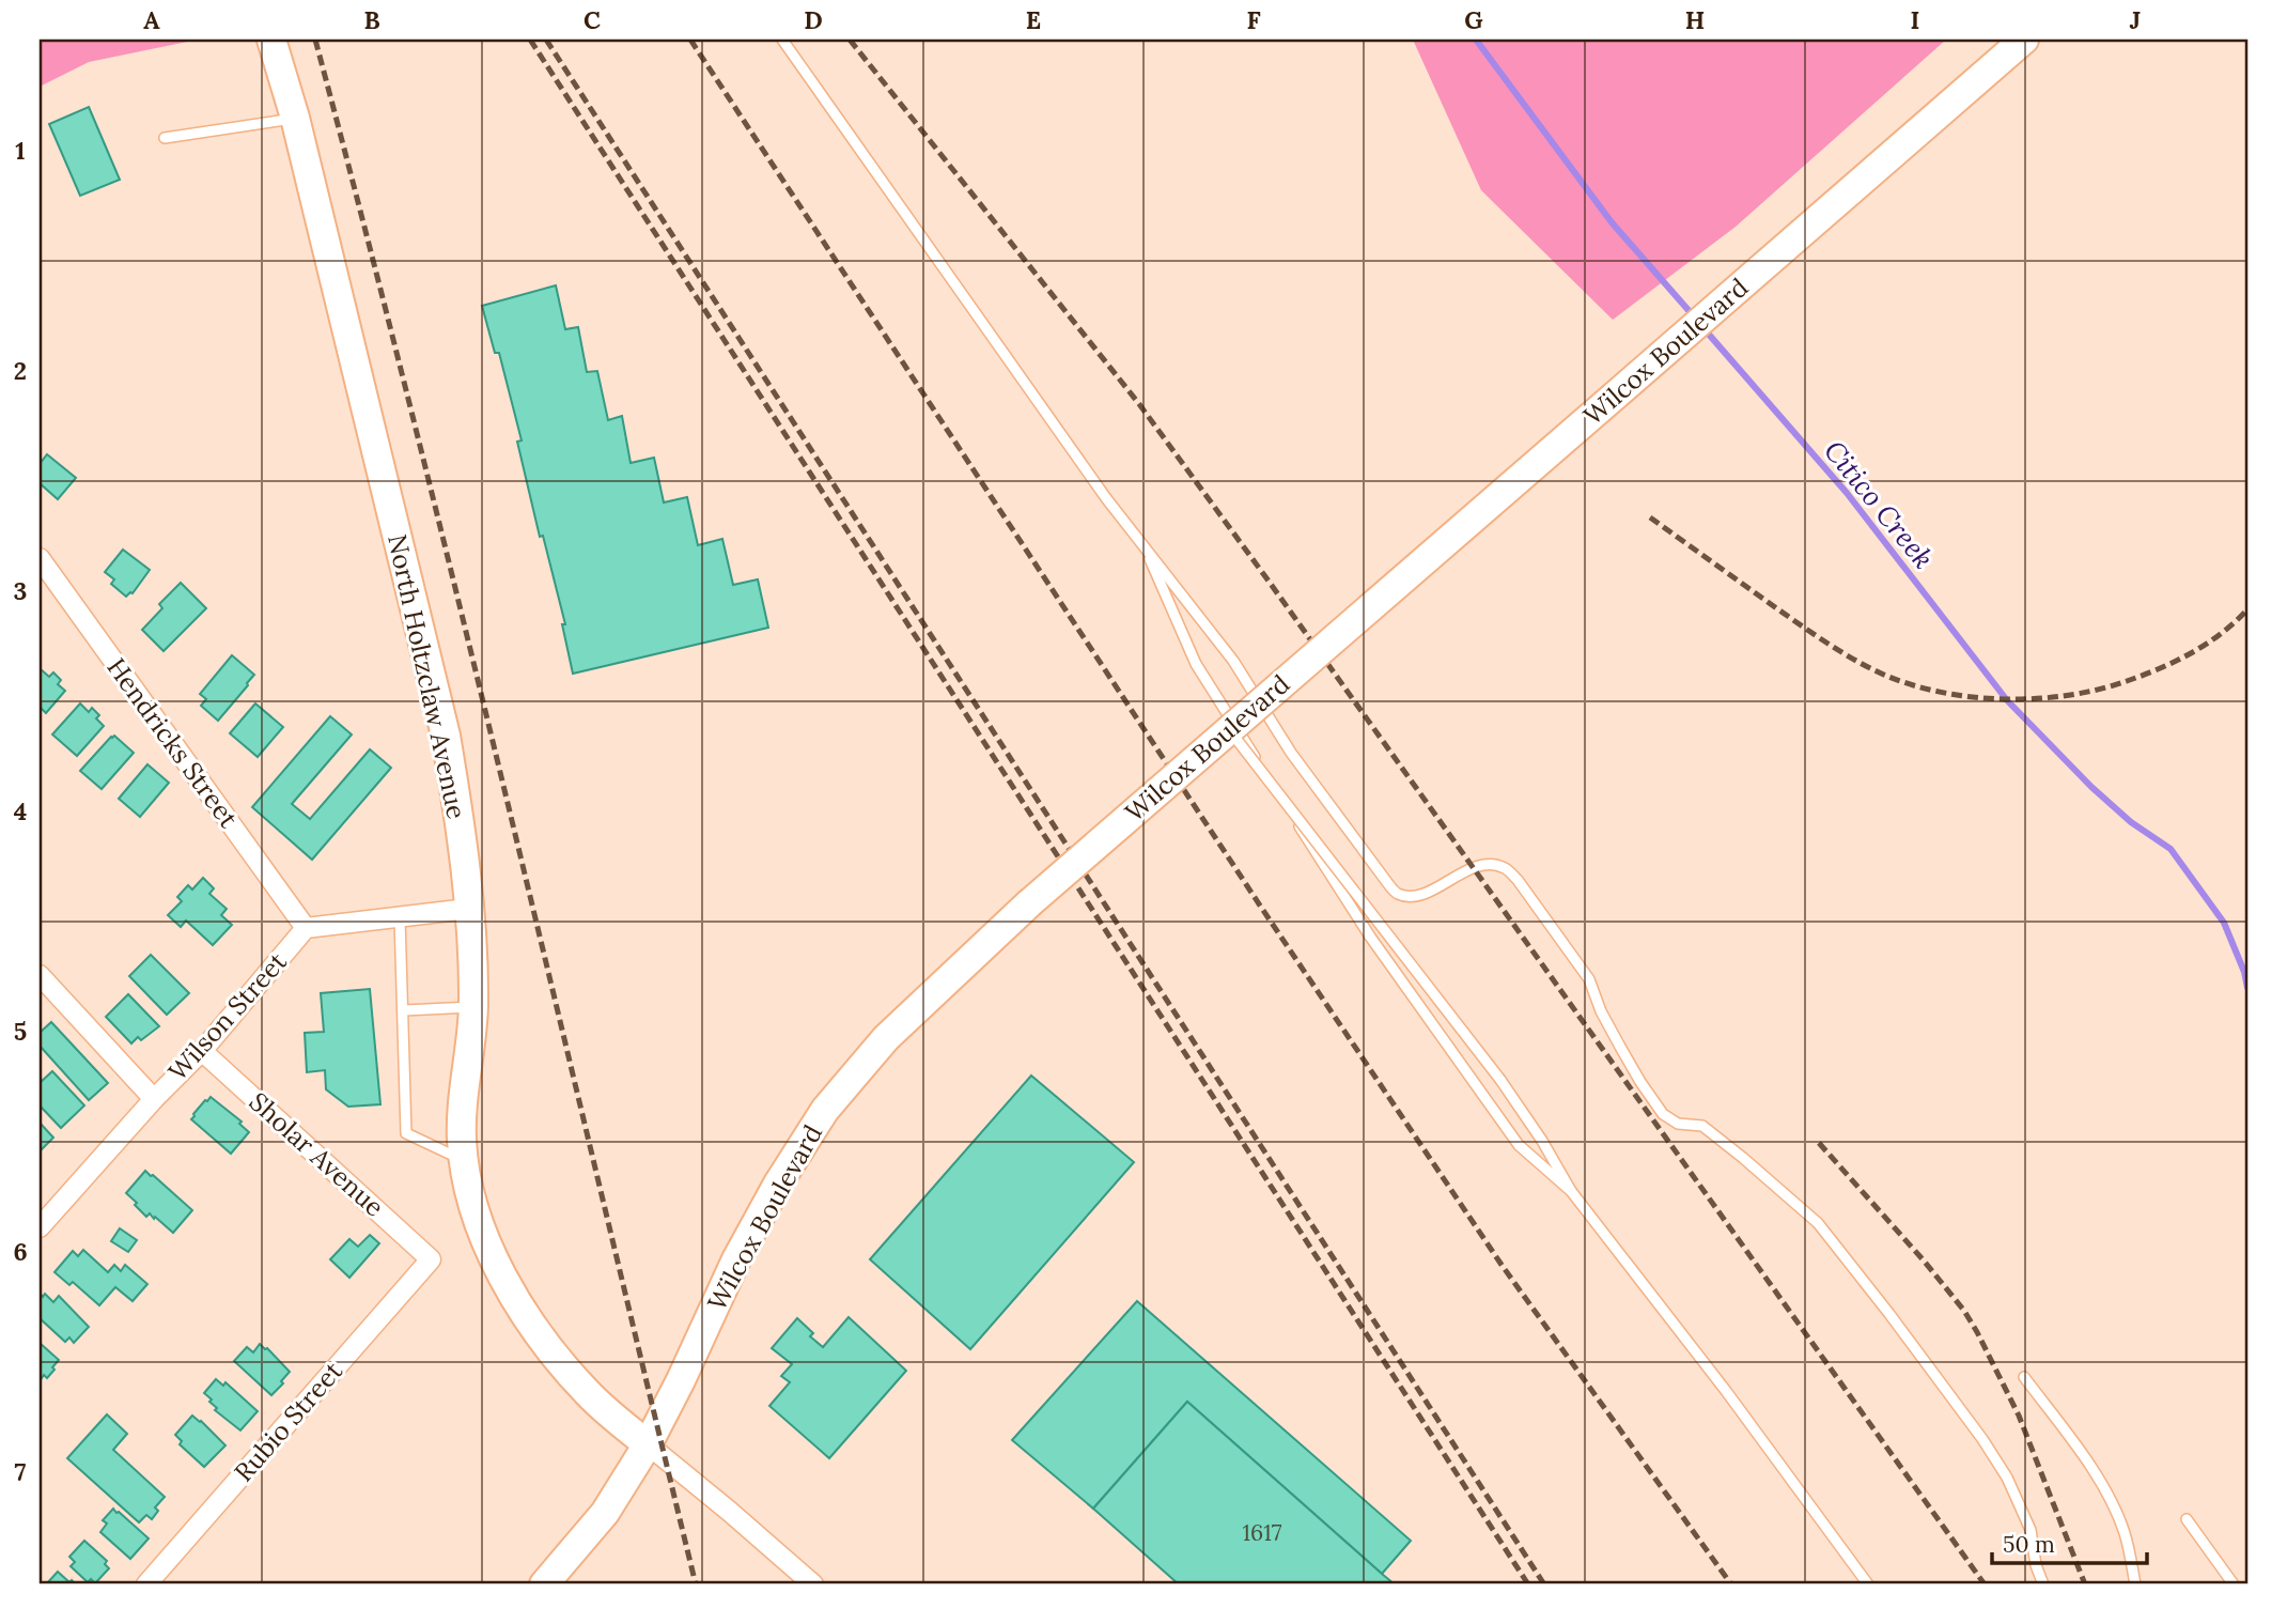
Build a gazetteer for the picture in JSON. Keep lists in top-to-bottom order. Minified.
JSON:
{"streets":{"main road":["Wilcox Boulevard","North Holtzclaw Avenue"],"street":["Hendricks Street","Wilson Street","Sholar Avenue","Rubio Street"]},"crossings":[["Wilcox Boulevard","North Holtzclaw Avenue"],["North Holtzclaw Avenue","Wilson Street"],["Hendricks Street","Wilson Street"],["Wilson Street","Sholar Avenue"],["Sholar Avenue","Rubio Street"]],"water":["Citico Creek"],"house_numbers":["1617"],"scale_bar":"50 m","grid":{"columns":["A","B","C","D","E","F","G","H","I","J"],"rows":["1","2","3","4","5","6","7"]}}
